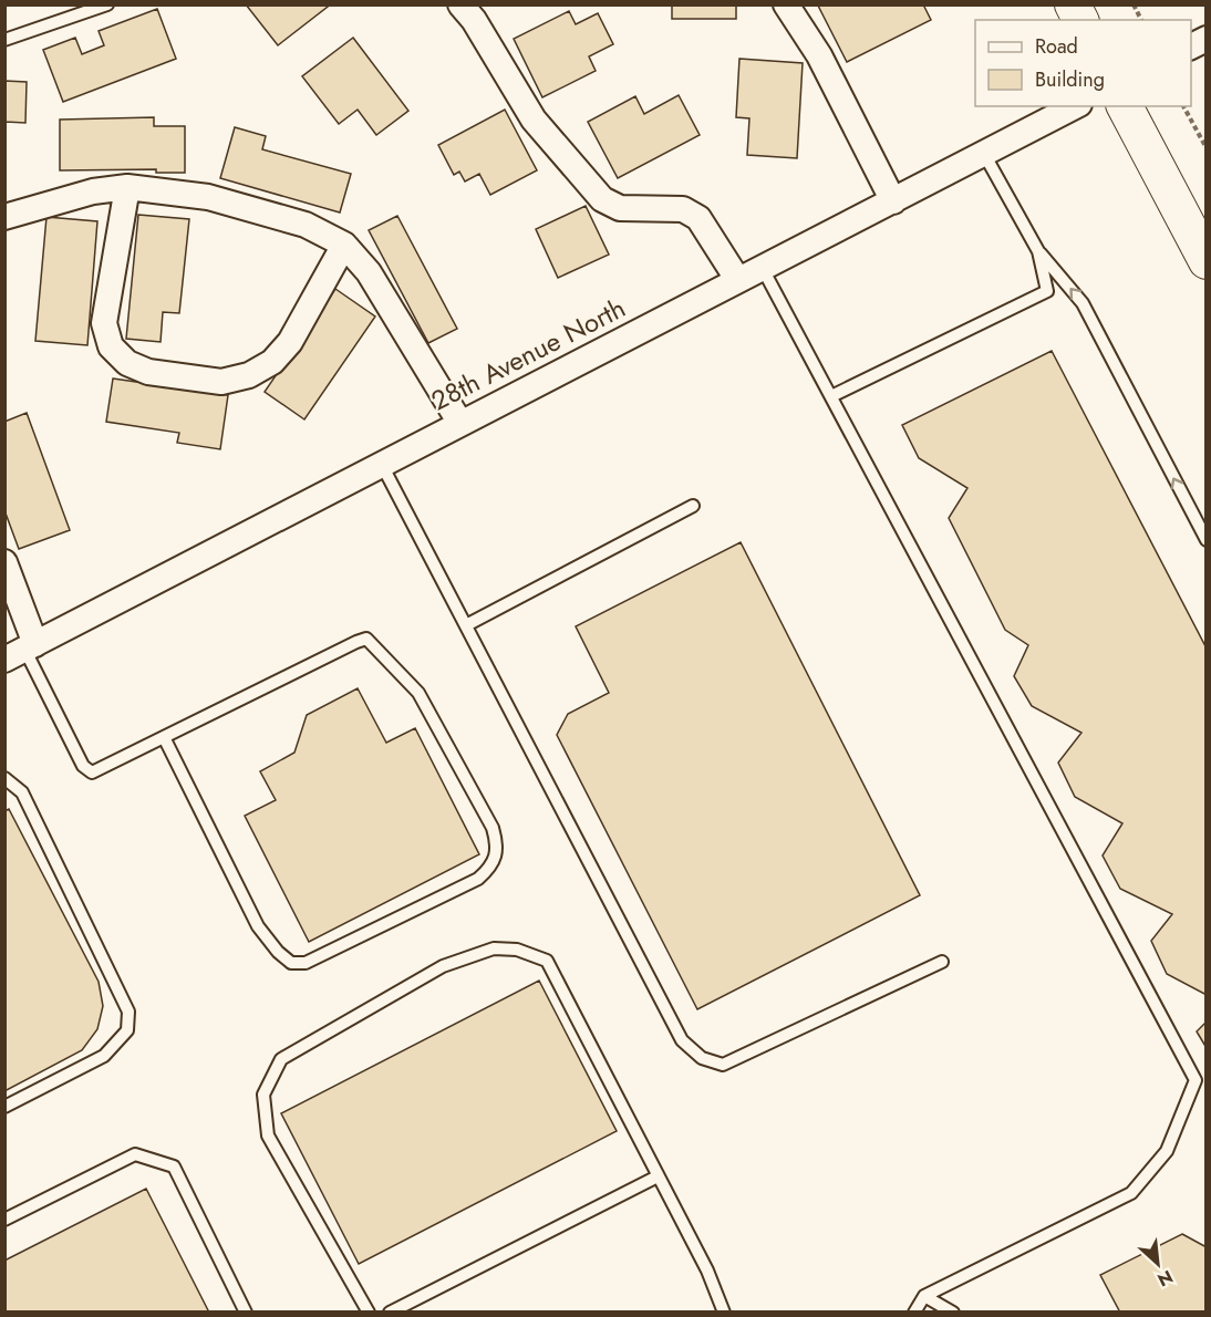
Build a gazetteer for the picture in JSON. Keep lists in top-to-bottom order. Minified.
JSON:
{"streets":{"street":["28th Avenue North"]},"legend":["Road","Building"],"north":"bottom right"}
